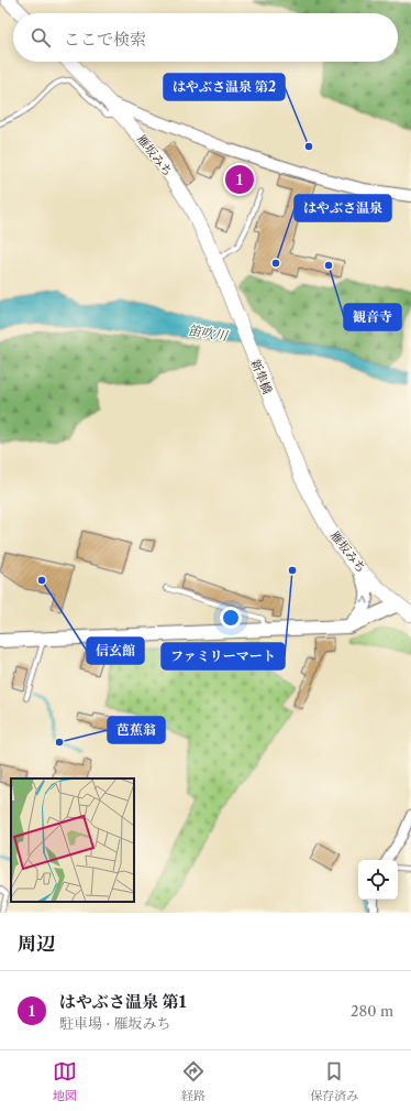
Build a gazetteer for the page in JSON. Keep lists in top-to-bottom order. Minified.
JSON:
{"streets":{"highway":["雁坂みち","新隼橋"]},"crossings":[["雁坂みち","新隼橋"]],"water":["笛吹川"],"places":["はやぶさ温泉 第2","はやぶさ温泉","観音寺","ファミリーマート","信玄館","芭蕉翁"],"page":{"search":"ここで検索","pins":"1","heading":"周辺","list":[{"mark":"1","name":"はやぶさ温泉 第1","note":"駐車場 · 雁坂みち","value":"280 m"}],"nav":["地図","経路","保存済み"]}}
